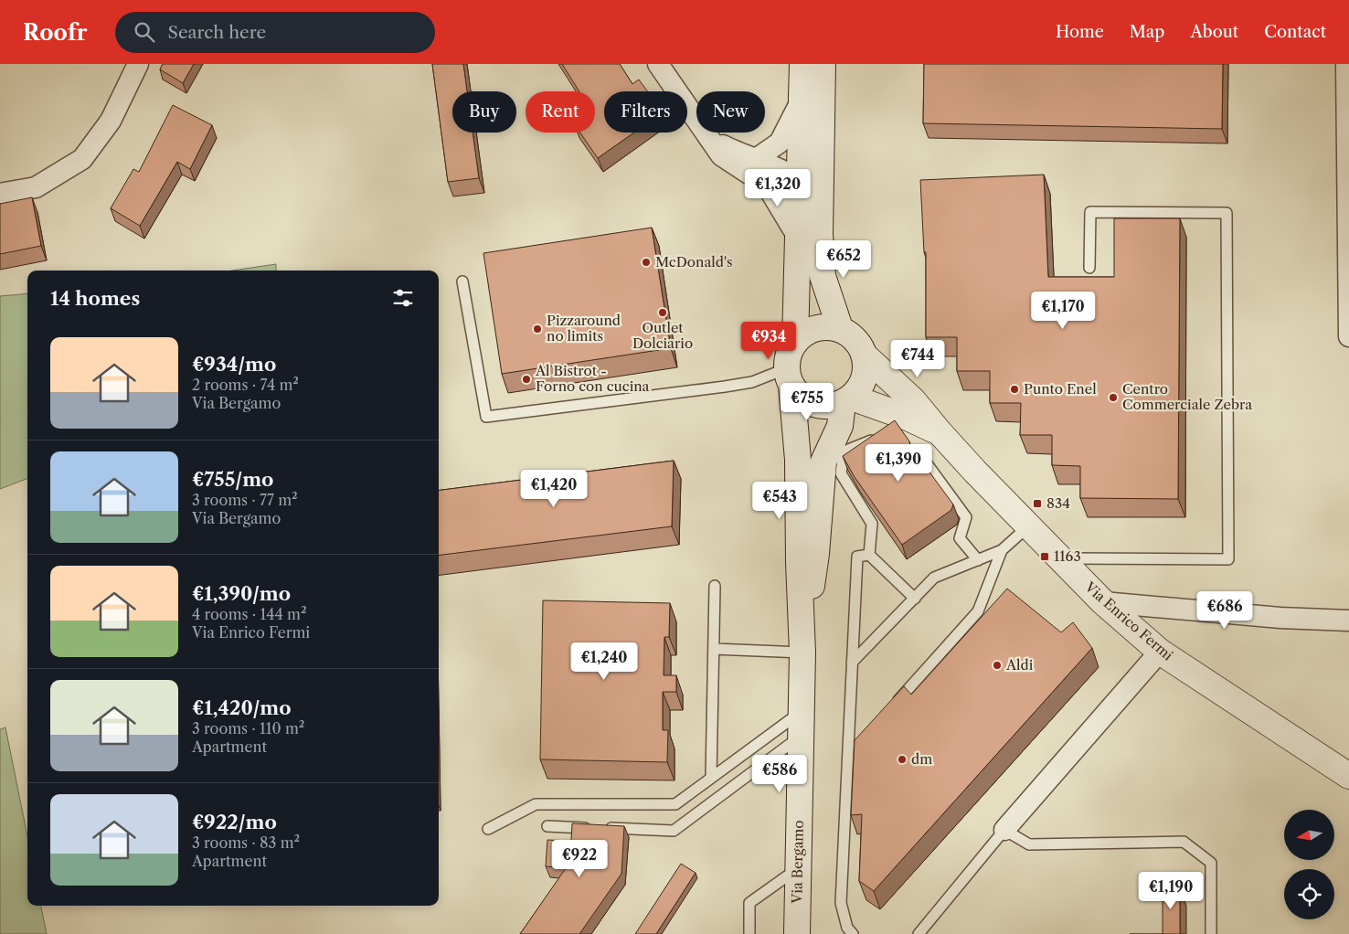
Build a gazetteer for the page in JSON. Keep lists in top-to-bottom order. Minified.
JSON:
{"streets":{"main road":["Via Enrico Fermi","Via Bergamo"]},"crossings":[["Via Enrico Fermi","Via Bergamo"]],"places":{"other":["McDonald's","Outlet Dolciario","Pizzaround no limits","Al Bistrot - Forno con cucina","Punto Enel","Centro Commerciale Zebra","Aldi","dm"],"transit":["834","1163"]},"north":"left","page":{"header":"Roofr","search":"Search here","nav":["Home","Map","About","Contact"],"chip":["Buy","Rent","Filters","New"],"price":["€1,320","€652","€1,170","€934","€744","€755","€1,390","€1,420","€543","€686","€1,240","€586","€922","€1,190"],"heading":"14 homes","list":[{"name":"€934/mo","note":"2 rooms · 74 m² · Via Bergamo"},{"name":"€755/mo","note":"3 rooms · 77 m² · Via Bergamo"},{"name":"€1,390/mo","note":"4 rooms · 144 m² · Via Enrico Fermi"},{"name":"€1,420/mo","note":"3 rooms · 110 m² · Apartment"},{"name":"€922/mo","note":"3 rooms · 83 m² · Apartment"}]}}
